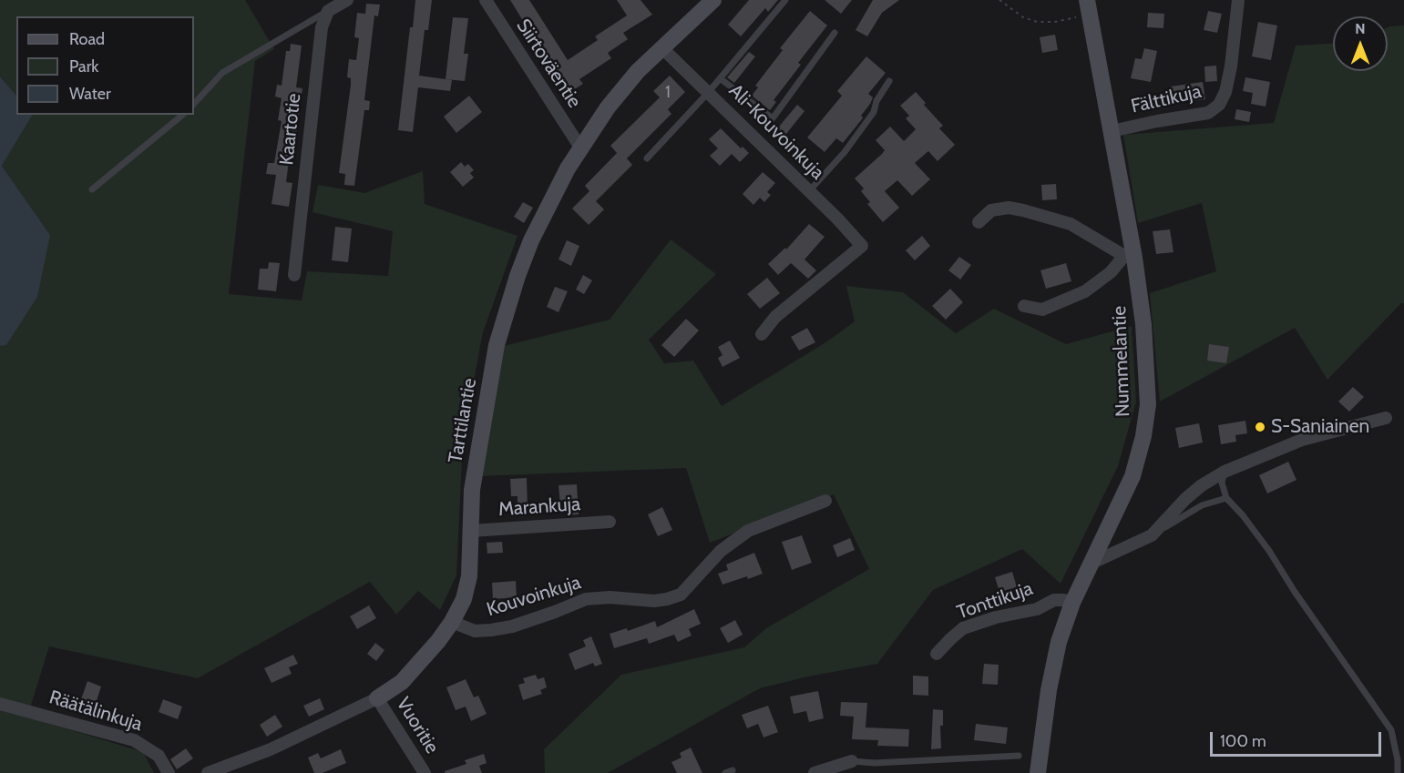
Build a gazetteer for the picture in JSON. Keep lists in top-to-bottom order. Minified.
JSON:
{"streets":{"street":["Siirtoväentie","Fälttikuja","Kaartotie","Ali-Kouvoinkuja","Nummelantie","Tarttilantie","Marankuja","Kouvoinkuja","Tonttikuja","Räätälinkuja","Vuoritie"]},"crossings":[["Siirtoväentie","Tarttilantie"],["Fälttikuja","Nummelantie"],["Ali-Kouvoinkuja","Tarttilantie"],["Nummelantie","Tonttikuja"],["Tarttilantie","Marankuja"],["Tarttilantie","Kouvoinkuja"],["Tarttilantie","Vuoritie"]],"places":["S-Saniainen"],"house_numbers":["1"],"legend":["Road","Park","Water"],"scale_bar":"100 m","north":"top"}
